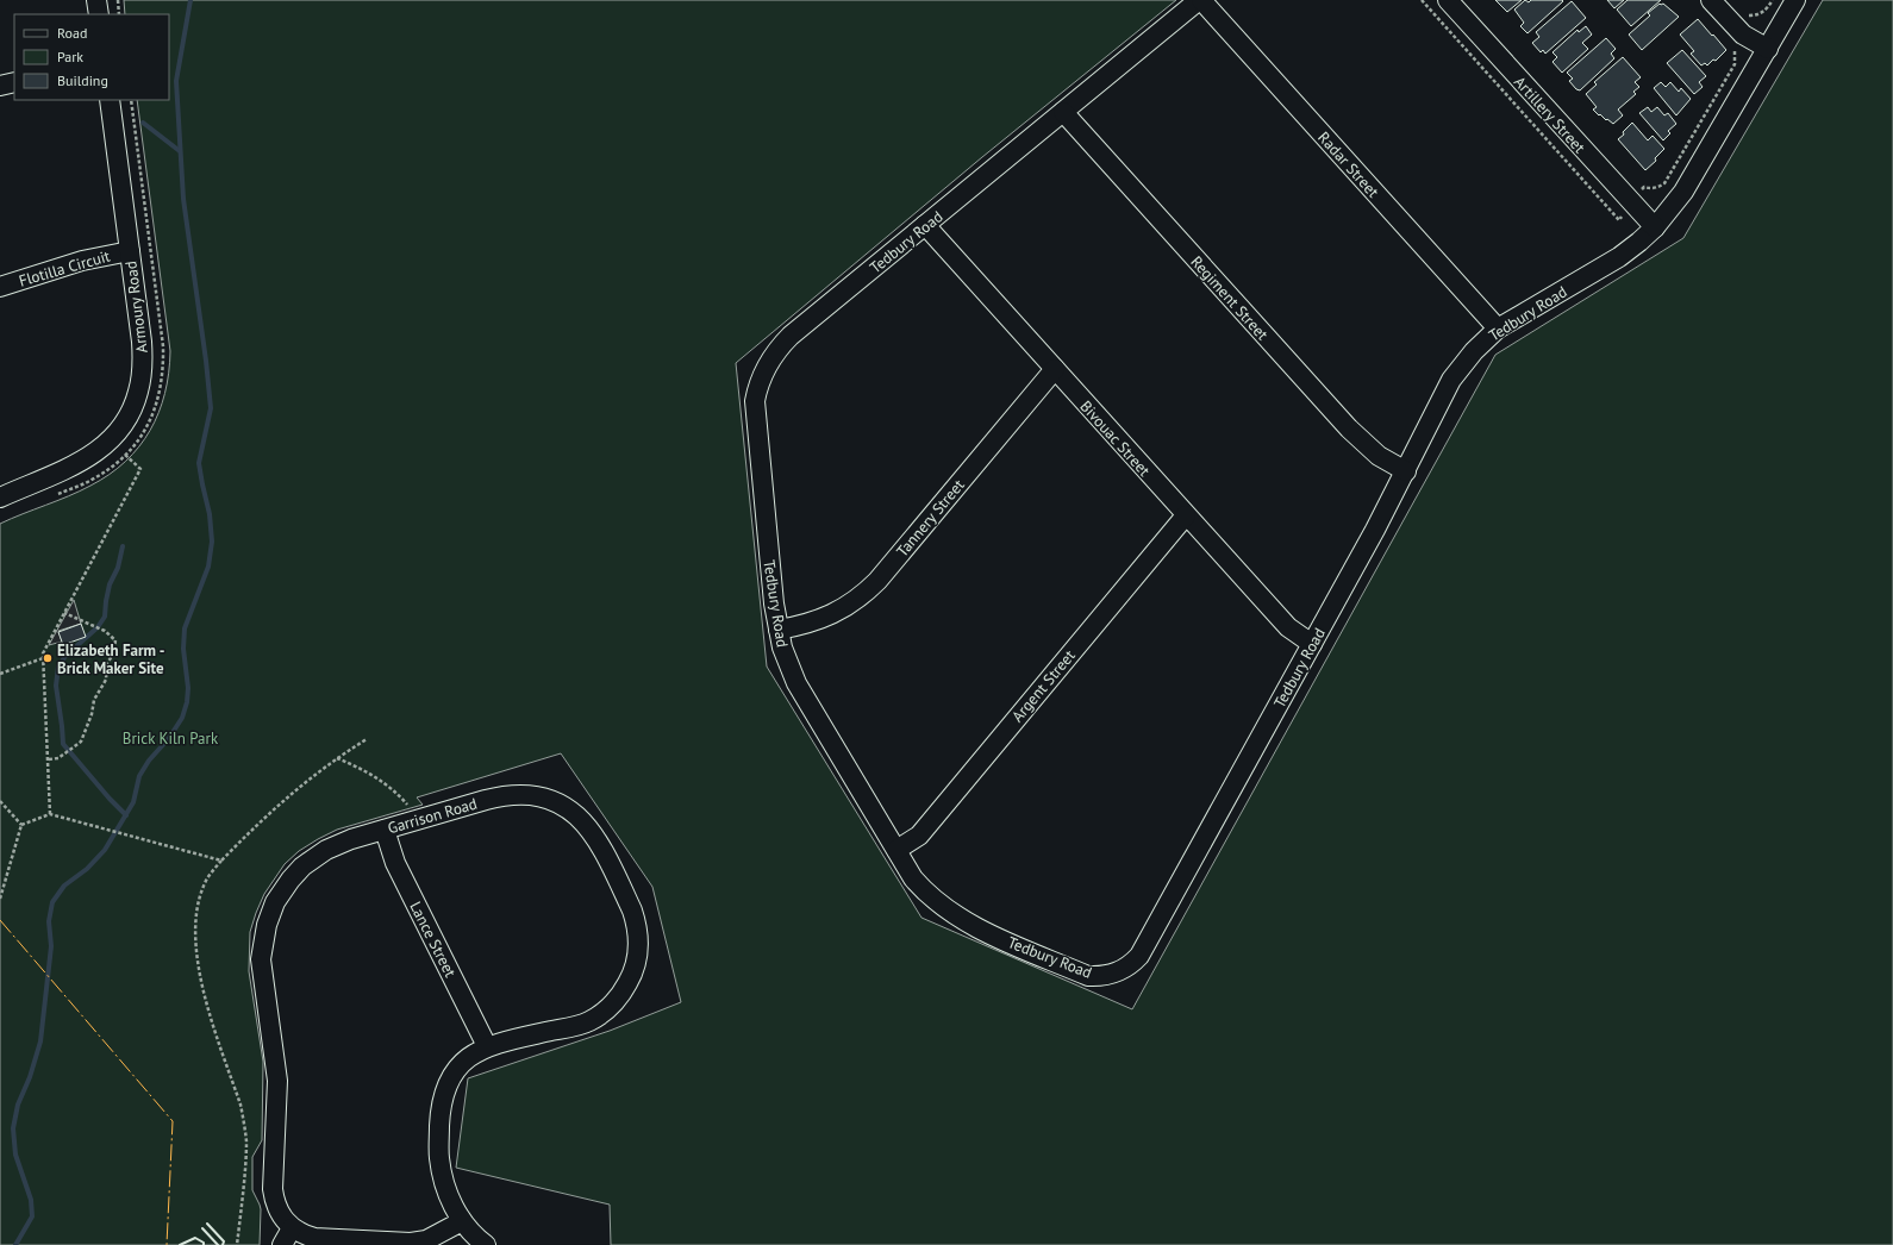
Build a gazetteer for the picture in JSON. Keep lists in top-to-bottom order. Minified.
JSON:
{"streets":{"street":["Artillery Street","Radar Street","Tedbury Road","Flotilla Circuit","Regiment Street","Armoury Road","Bivouac Street","Tannery Street","Argent Street","Garrison Road","Lance Street"]},"crossings":[["Artillery Street","Tedbury Road"],["Radar Street","Tedbury Road"],["Tedbury Road","Regiment Street"],["Tedbury Road","Bivouac Street"],["Tedbury Road","Tannery Street"],["Tedbury Road","Argent Street"],["Flotilla Circuit","Armoury Road"],["Bivouac Street","Tannery Street"],["Bivouac Street","Argent Street"],["Garrison Road","Lance Street"]],"parks":["Brick Kiln Park"],"places":["Elizabeth Farm - Brick Maker Site"],"legend":["Road","Park","Building"]}
